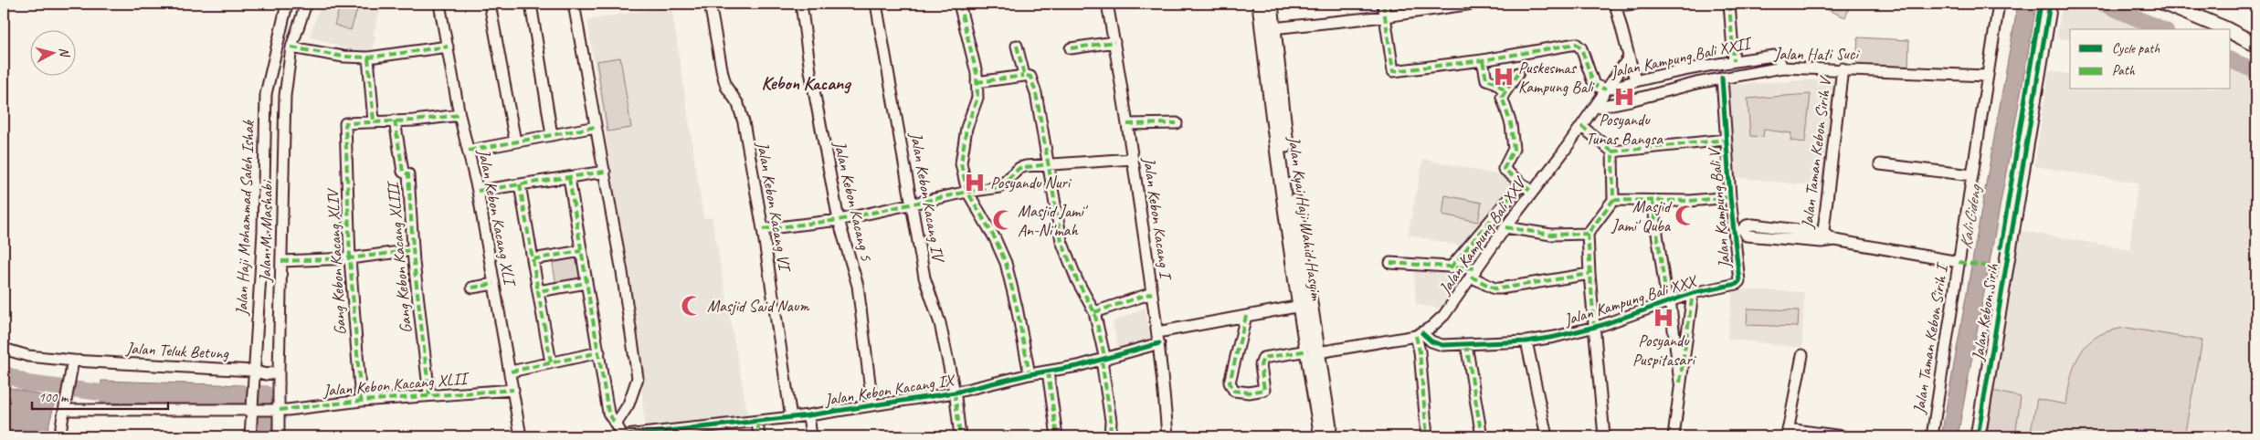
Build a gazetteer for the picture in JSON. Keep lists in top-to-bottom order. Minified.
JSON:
{"streets":{"main road":["Jalan Kyai Haji Wahid Hasyim","Jalan Kebon Sirih"],"street":["Jalan Hati Suci","Jalan Kampung Bali XXII","Jalan Taman Kebon Sirih V","Jalan Kebon Kacang IV","Jalan Kebon Kacang 5","Jalan Kebon Kacang VI","Jalan Kampung Bali V","Jalan Kebon Kacang XLI","Jalan Kebon Kacang I","Jalan Haji Mohammad Saleh Ishak","Jalan M. Mashabi","Jalan Kampung Bali XXV","Gang Kebon Kacang XLIII","Gang Kebon Kacang XLIV","Jalan Kampung Bali XXX","Jalan Taman Kebon Sirih I","Jalan Teluk Betung","Jalan Kebon Kacang XLII","Jalan Kebon Kacang IX"]},"crossings":[["Jalan Hati Suci","Jalan Kampung Bali XXII"],["Jalan Hati Suci","Jalan Taman Kebon Sirih V"],["Jalan Hati Suci","Jalan Kampung Bali V"],["Jalan Hati Suci","Jalan Kampung Bali XXV"],["Jalan Hati Suci","Jalan Taman Kebon Sirih I"],["Jalan Kampung Bali XXII","Jalan Kampung Bali XXV"],["Jalan Kebon Kacang IV","Jalan Kebon Kacang IX"],["Jalan Kebon Kacang 5","Jalan Kebon Kacang IX"],["Jalan Kebon Kacang VI","Jalan Kebon Kacang IX"],["Jalan Kampung Bali V","Jalan Kampung Bali XXX"],["Jalan Kebon Kacang XLI","Jalan Kebon Kacang XLII"],["Jalan Kebon Kacang I","Jalan Kebon Kacang IX"],["Jalan Haji Mohammad Saleh Ishak","Jalan Teluk Betung"],["Jalan Kyai Haji Wahid Hasyim","Jalan Kampung Bali XXV"],["Jalan M. Mashabi","Jalan Teluk Betung"],["Jalan M. Mashabi","Jalan Kebon Kacang XLII"],["Jalan Kampung Bali XXV","Jalan Kampung Bali XXX"],["Gang Kebon Kacang XLIII","Jalan Kebon Kacang XLII"],["Gang Kebon Kacang XLIV","Jalan Kebon Kacang XLII"]],"districts":["Kebon Kacang"],"water":["Kali Cideng"],"places":{"hospital":["Puskesmas Kampung Bali","Posyandu Tunas Bangsa","Posyandu Nuri","Posyandu Puspitasari"],"mosque":["Masjid Jami' Quba","Masjid Jami' An-Ni'mah","Masjid Said Naum"]},"legend":["Cycle path","Path"],"scale_bar":"100 m","north":"right"}
